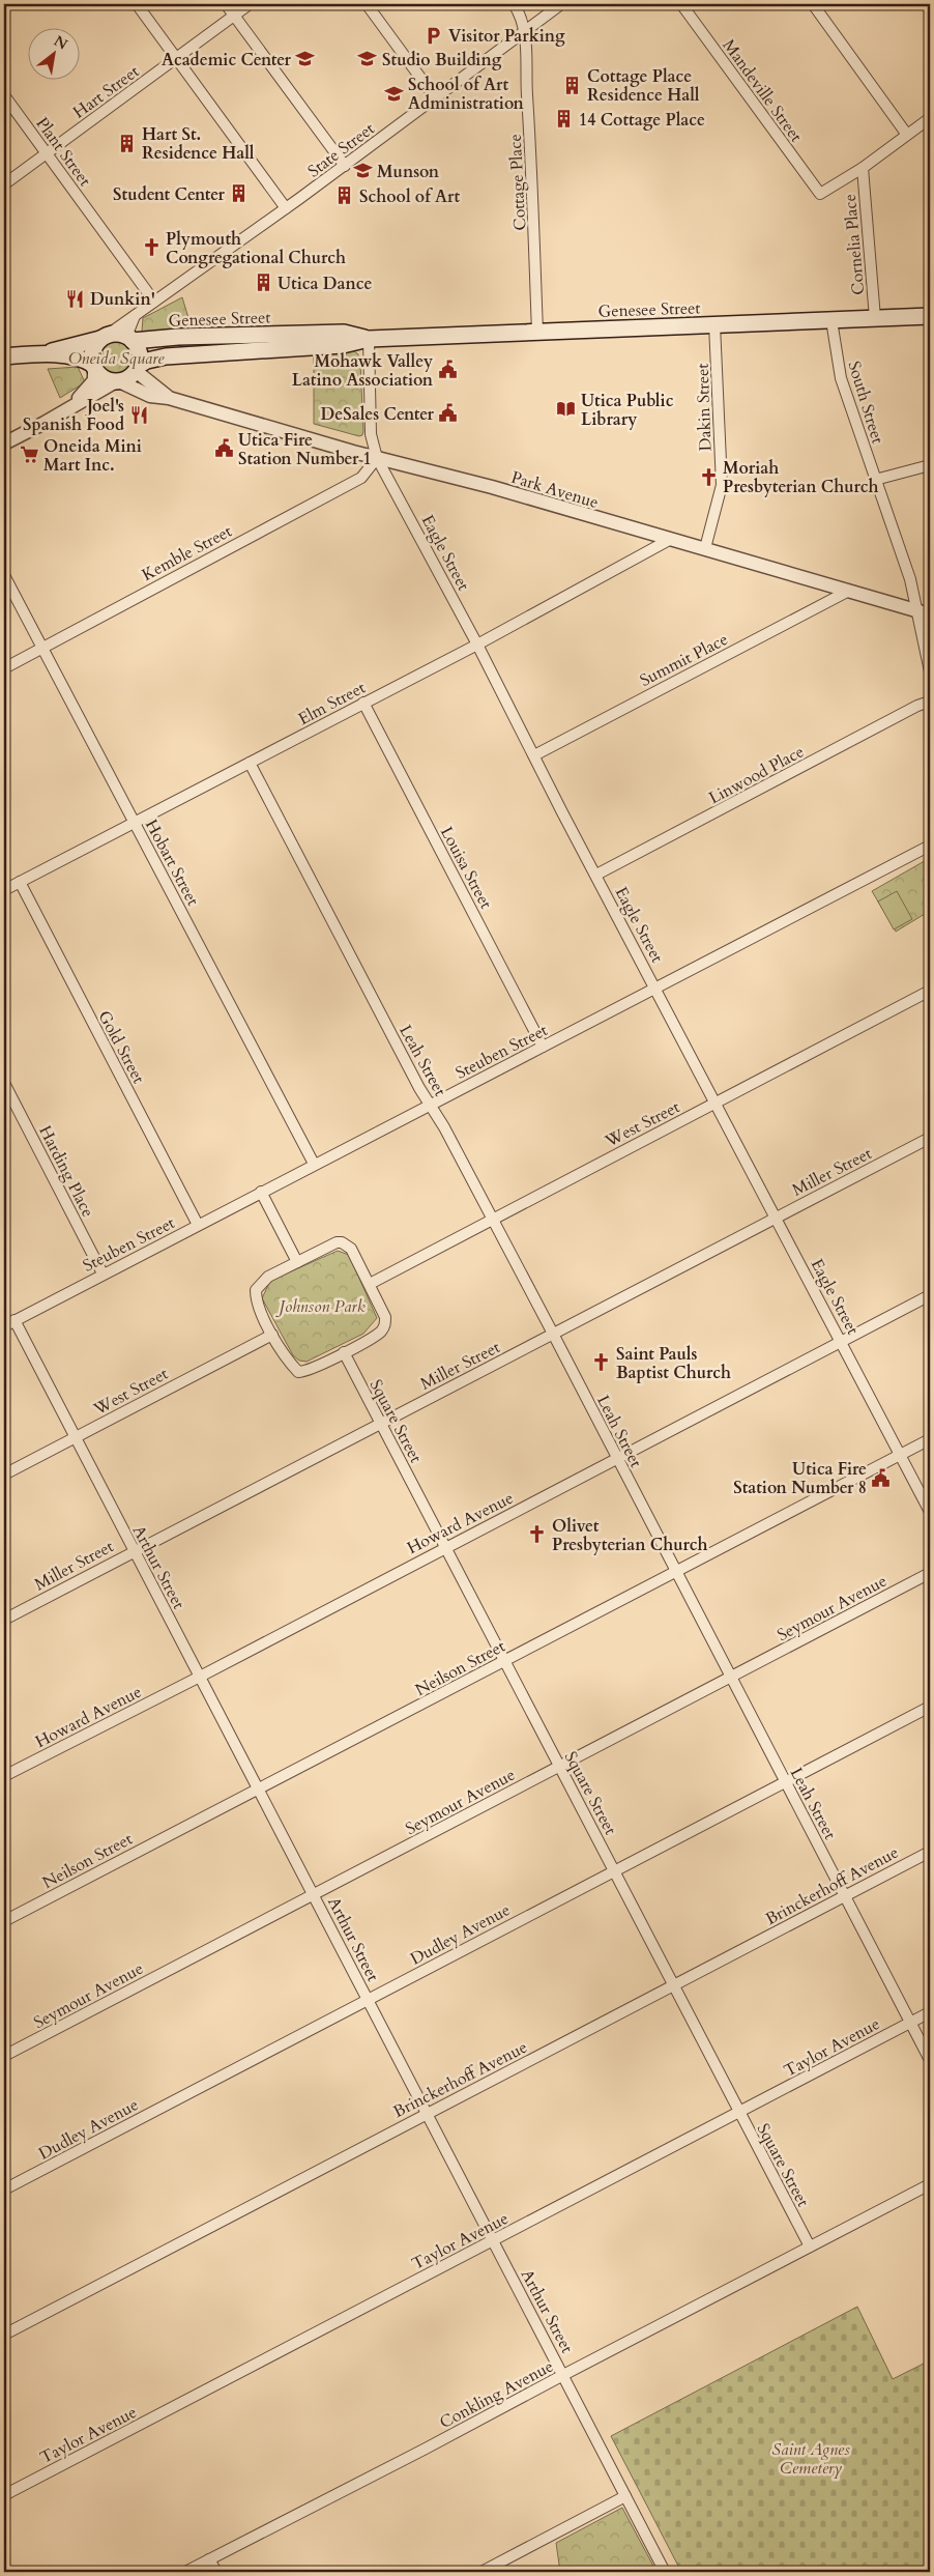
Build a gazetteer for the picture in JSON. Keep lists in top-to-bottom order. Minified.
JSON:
{"streets":{"main road":["Genesee Street"],"street":["Mandeville Street","Hart Street","State Street","Plant Street","Cottage Place","Cornelia Place","South Street","Dakin Street","Park Avenue","Kemble Street","Eagle Street","Summit Place","Elm Street","Linwood Place","Hobart Street","Louisa Street","Gold Street","Steuben Street","Leah Street","West Street","Harding Place","Miller Street","Square Street","Howard Avenue","Arthur Street","Seymour Avenue","Neilson Street","Brinckerhoff Avenue","Dudley Avenue","Taylor Avenue","Conkling Avenue"]},"crossings":[["Mandeville Street","Cornelia Place"],["Hart Street","Plant Street"],["State Street","Plant Street"],["State Street","Cottage Place"],["State Street","Genesee Street"],["State Street","Park Avenue"],["Cottage Place","Genesee Street"],["Cornelia Place","Genesee Street"],["Genesee Street","South Street"],["Genesee Street","Dakin Street"],["Genesee Street","Park Avenue"],["Genesee Street","Eagle Street"],["South Street","Park Avenue"],["Dakin Street","Park Avenue"],["Park Avenue","Kemble Street"],["Park Avenue","Eagle Street"],["Park Avenue","Summit Place"],["Park Avenue","Elm Street"],["Kemble Street","Eagle Street"],["Kemble Street","Hobart Street"],["Eagle Street","Summit Place"],["Eagle Street","Elm Street"],["Eagle Street","Linwood Place"],["Eagle Street","Steuben Street"],["Eagle Street","West Street"],["Eagle Street","Miller Street"],["Eagle Street","Howard Avenue"],["Eagle Street","Neilson Street"],["Elm Street","Hobart Street"],["Elm Street","Louisa Street"],["Elm Street","Gold Street"],["Elm Street","Leah Street"],["Hobart Street","Steuben Street"],["Louisa Street","Steuben Street"],["Gold Street","Steuben Street"],["Steuben Street","Leah Street"],["Steuben Street","Harding Place"],["Steuben Street","Arthur Street"],["Leah Street","West Street"],["Leah Street","Miller Street"],["Leah Street","Howard Avenue"],["Leah Street","Seymour Avenue"],["Leah Street","Neilson Street"],["Leah Street","Brinckerhoff Avenue"],["Leah Street","Dudley Avenue"],["Leah Street","Taylor Avenue"],["West Street","Square Street"],["West Street","Arthur Street"],["Miller Street","Square Street"],["Miller Street","Arthur Street"],["Square Street","Howard Avenue"],["Square Street","Seymour Avenue"],["Square Street","Neilson Street"],["Square Street","Brinckerhoff Avenue"],["Square Street","Dudley Avenue"],["Square Street","Taylor Avenue"],["Square Street","Conkling Avenue"],["Howard Avenue","Arthur Street"],["Arthur Street","Seymour Avenue"],["Arthur Street","Neilson Street"],["Arthur Street","Brinckerhoff Avenue"],["Arthur Street","Dudley Avenue"],["Arthur Street","Taylor Avenue"],["Arthur Street","Conkling Avenue"]],"parks":["Oneida Square","Johnson Park","Saint Agnes Cemetery"],"places":{"parking":["Visitor Parking"],"school or university":["Academic Center","Studio Building","School of Art Administration","Munson"],"building":["Cottage Place Residence Hall","14 Cottage Place","Hart St. Residence Hall","Student Center","School of Art","Utica Dance"],"church":["Plymouth Congregational Church","Moriah Presbyterian Church","Saint Pauls Baptist Church","Olivet Presbyterian Church"],"restaurant":["Dunkin'","Joel's Spanish Food"],"public building":["Mohawk Valley Latino Association","DeSales Center","Utica Fire Station Number 1","Utica Fire Station Number 8"],"library":["Utica Public Library"],"supermarket":["Oneida Mini Mart Inc."]},"north":"top right"}
